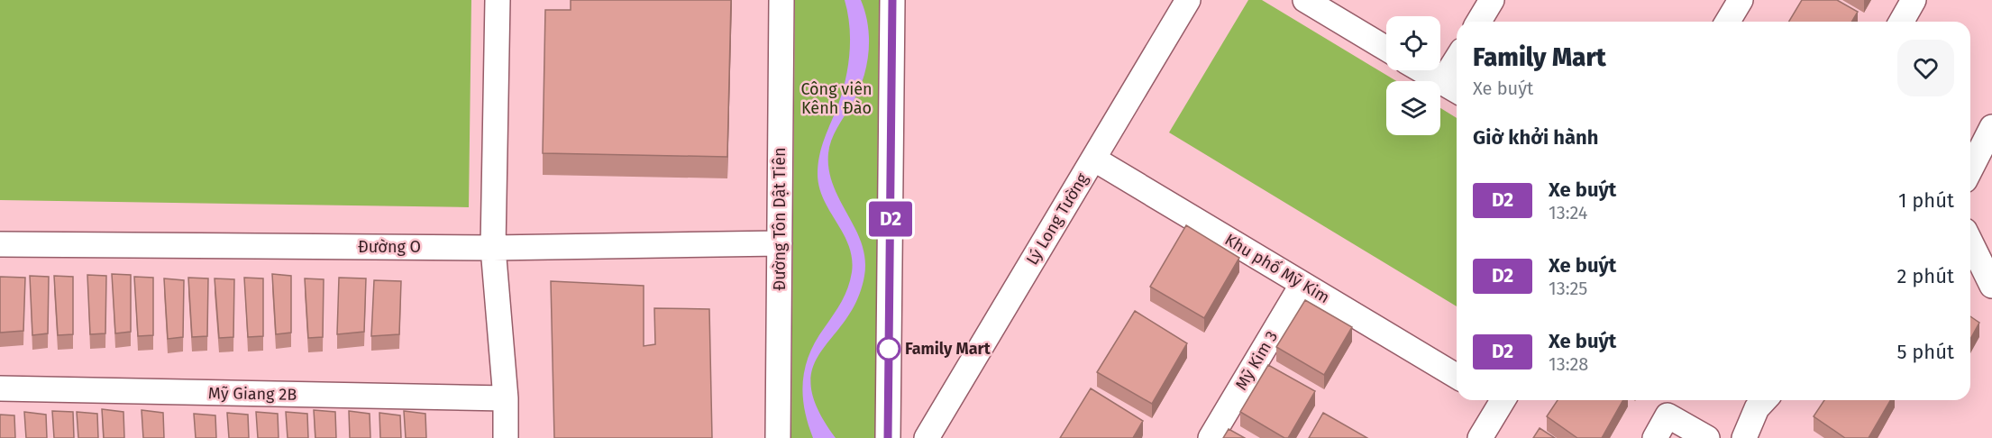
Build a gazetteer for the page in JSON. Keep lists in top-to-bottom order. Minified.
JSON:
{"streets":{"street":["Đường Tôn Dật Tiên","Lý Long Tường","Đường O","Khu phố Mỹ Kim","Mỹ Kim 3","Mỹ Giang 2B"]},"crossings":[["Đường Tôn Dật Tiên","Đường O"],["Lý Long Tường","Khu phố Mỹ Kim"],["Khu phố Mỹ Kim","Mỹ Kim 3"]],"parks":["Công viên Kênh Đào"],"places":["Family Mart"],"lines":["bus line D2"],"page":{"on_map":"D2","heading":[["Family Mart","Xe buýt"],"Giờ khởi hành"],"list":[{"mark":"D2","name":"Xe buýt","note":"13:24","value":"1 phút"},{"mark":"D2","name":"Xe buýt","note":"13:25","value":"2 phút"},{"mark":"D2","name":"Xe buýt","note":"13:28","value":"5 phút"}]}}
